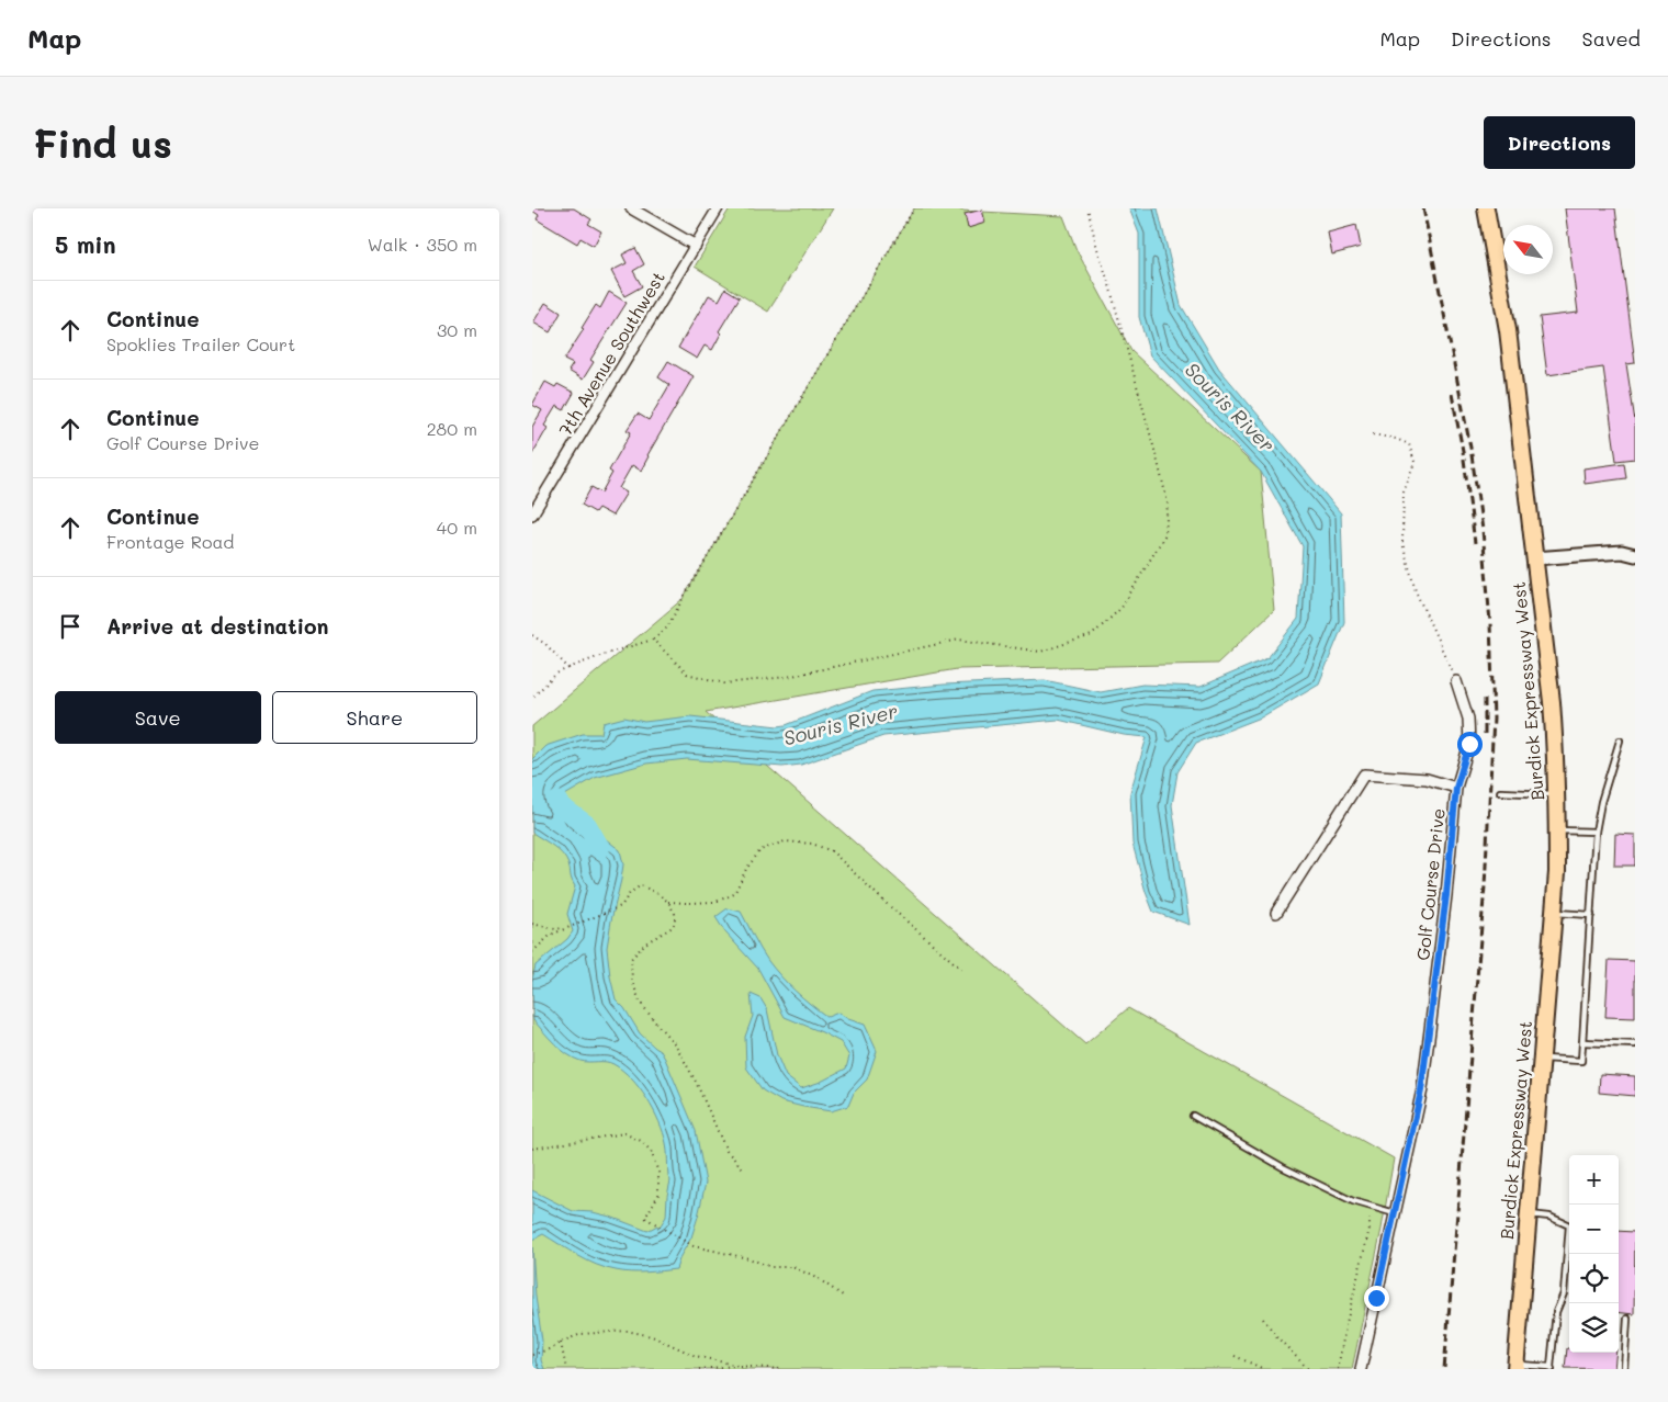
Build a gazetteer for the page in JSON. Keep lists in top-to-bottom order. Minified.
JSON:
{"streets":{"main road":["Burdick Expressway West"],"street":["7th Avenue Southwest","Golf Course Drive"]},"water":["Souris River"],"north":"top left","page":{"header":"Map","nav":["Map","Directions","Saved"],"buttons":["Directions",["Save","Share"]],"title":"Find us","heading":["5 min","Walk · 350 m"],"list":[["Continue","Spoklies Trailer Court","30 m"],["Continue","Golf Course Drive","280 m"],["Continue","Frontage Road","40 m"],"Arrive at destination"],"map_buttons":["+","−"]}}
